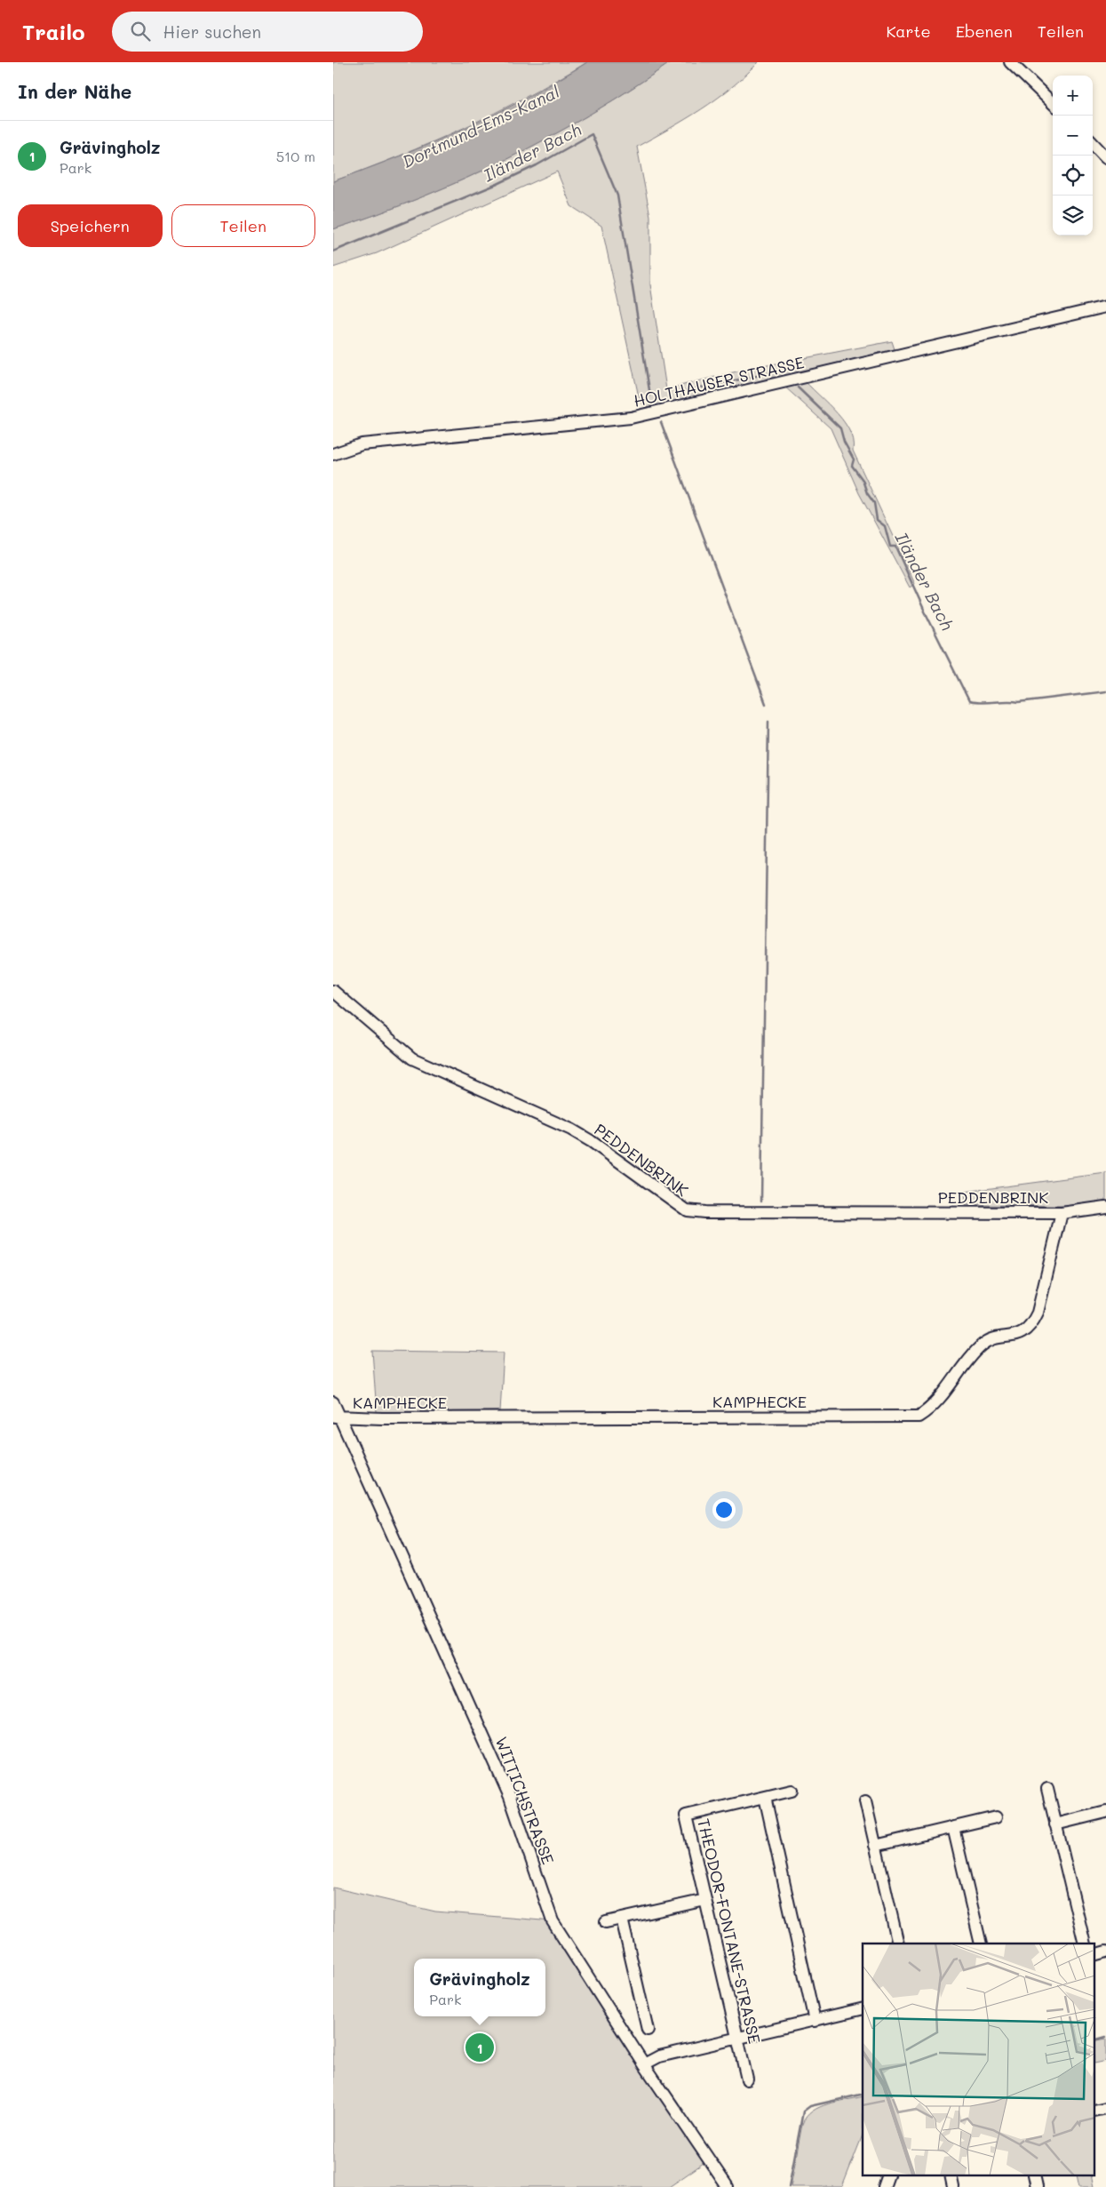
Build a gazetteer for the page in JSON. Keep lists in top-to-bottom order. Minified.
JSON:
{"streets":{"street":["HOLTHAUSER STRASSE","PEDDENBRINK","KAMPHECKE","WITTICHSTRASSE","THEODOR-FONTANE-STRASSE"]},"crossings":[["PEDDENBRINK","KAMPHECKE"],["KAMPHECKE","WITTICHSTRASSE"]],"water":["Dortmund-Ems-Kanal","Iländer Bach"],"page":{"header":"Trailo","search":"Hier suchen","nav":["Karte","Ebenen","Teilen"],"heading":"In der Nähe","map_buttons":["+","−"],"list":[{"mark":"1","name":"Grävingholz","note":"Park","value":"510 m"}],"buttons":["Speichern","Teilen"],"popup":["Grävingholz","Park"],"pins":"1"}}
